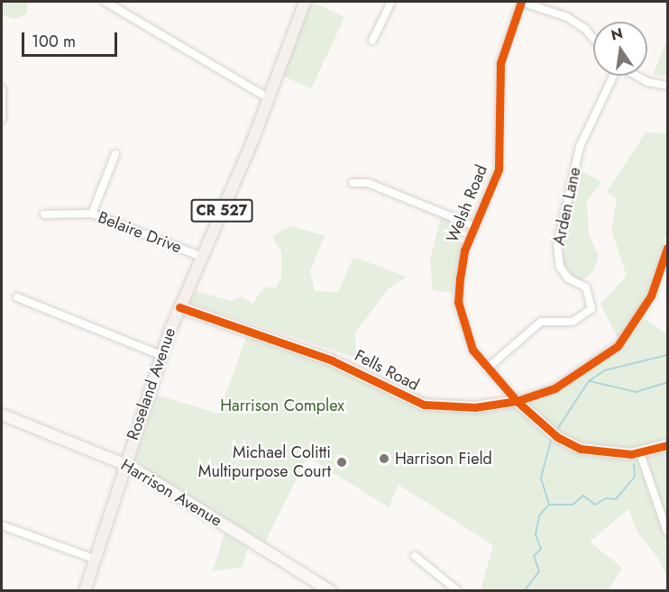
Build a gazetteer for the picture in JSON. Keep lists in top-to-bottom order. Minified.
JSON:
{"streets":{"main road":["CR 527","Roseland Avenue"],"street":["Welsh Road","Arden Lane","Belaire Drive","Fells Road","Harrison Avenue"]},"crossings":[["Welsh Road","Arden Lane"],["Welsh Road","Fells Road"],["Belaire Drive","Roseland Avenue"],["Fells Road","Roseland Avenue"],["Roseland Avenue","Harrison Avenue"]],"parks":["Harrison Complex"],"places":["Harrison Field","Michael Colitti Multipurpose Court"],"scale_bar":"100 m","north":"top"}
